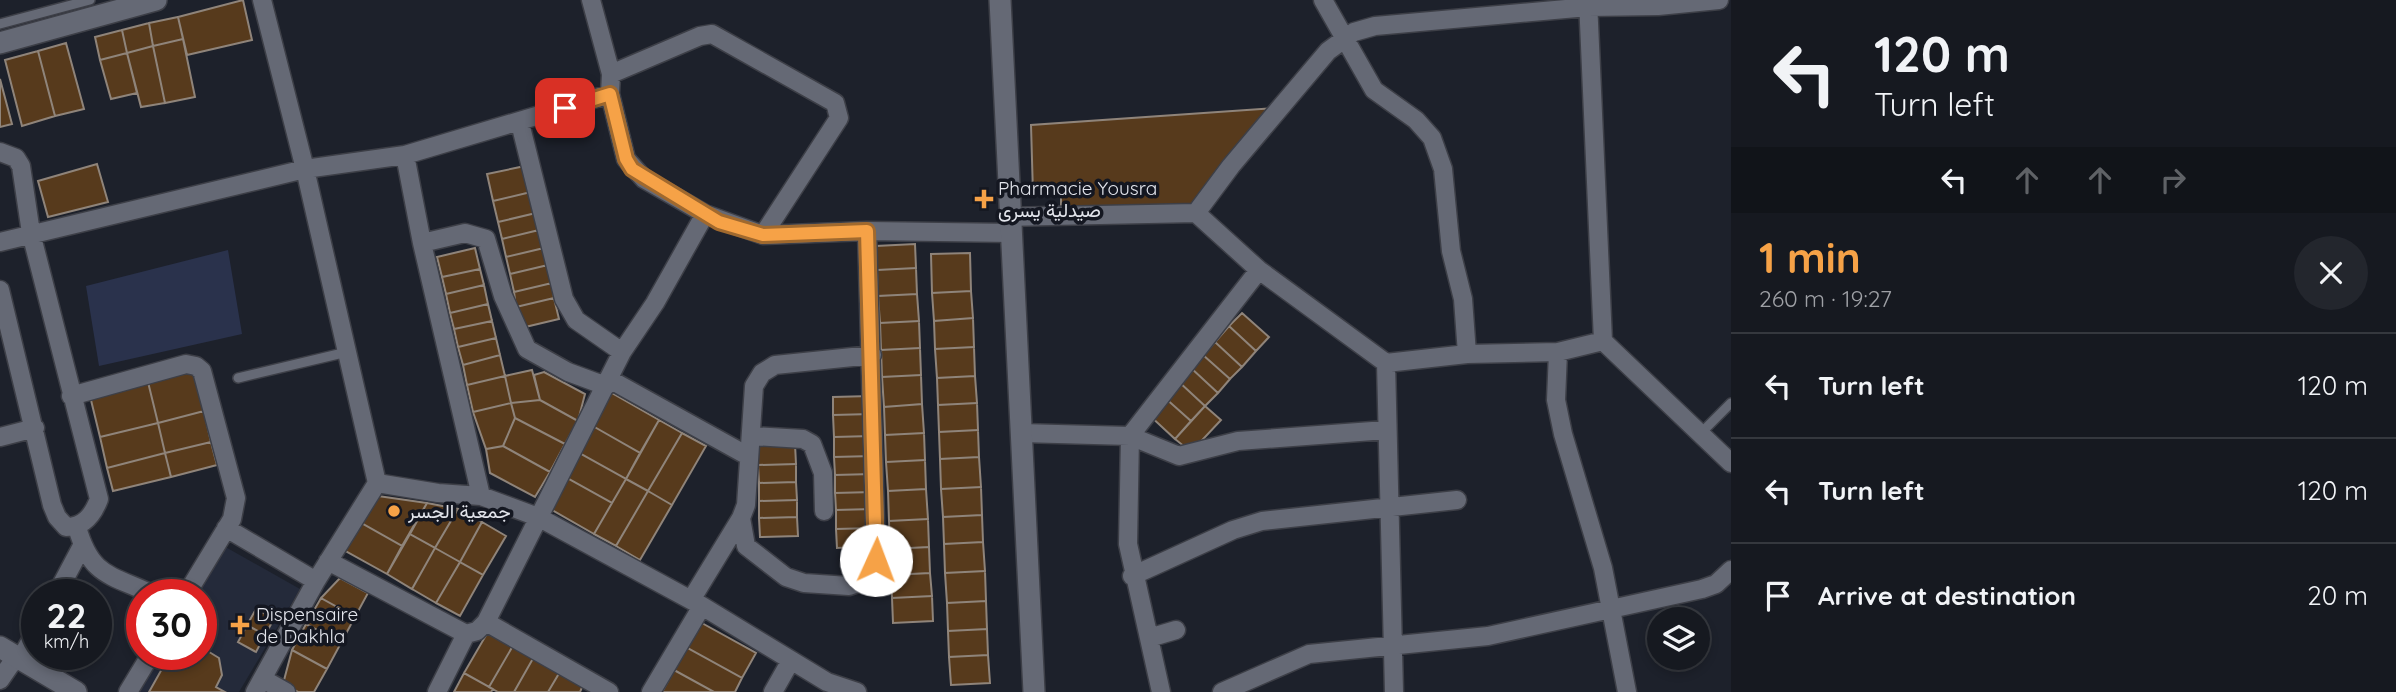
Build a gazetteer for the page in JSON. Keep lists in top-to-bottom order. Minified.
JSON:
{"places":{"health":["Pharmacie Yousra صيدلية يسرى","Dispensaire de Dakhla"],"other":["جمعية الجسر"]},"page":{"turn":["120 m","Turn left"],"heading":["1 min","260 m · 19:27"],"list":[{"name":"Turn left","value":"120 m"},{"name":"Turn left","value":"120 m"},{"name":"Arrive at destination","value":"20 m"}],"speed":"22 km/h","limit":"30"}}
